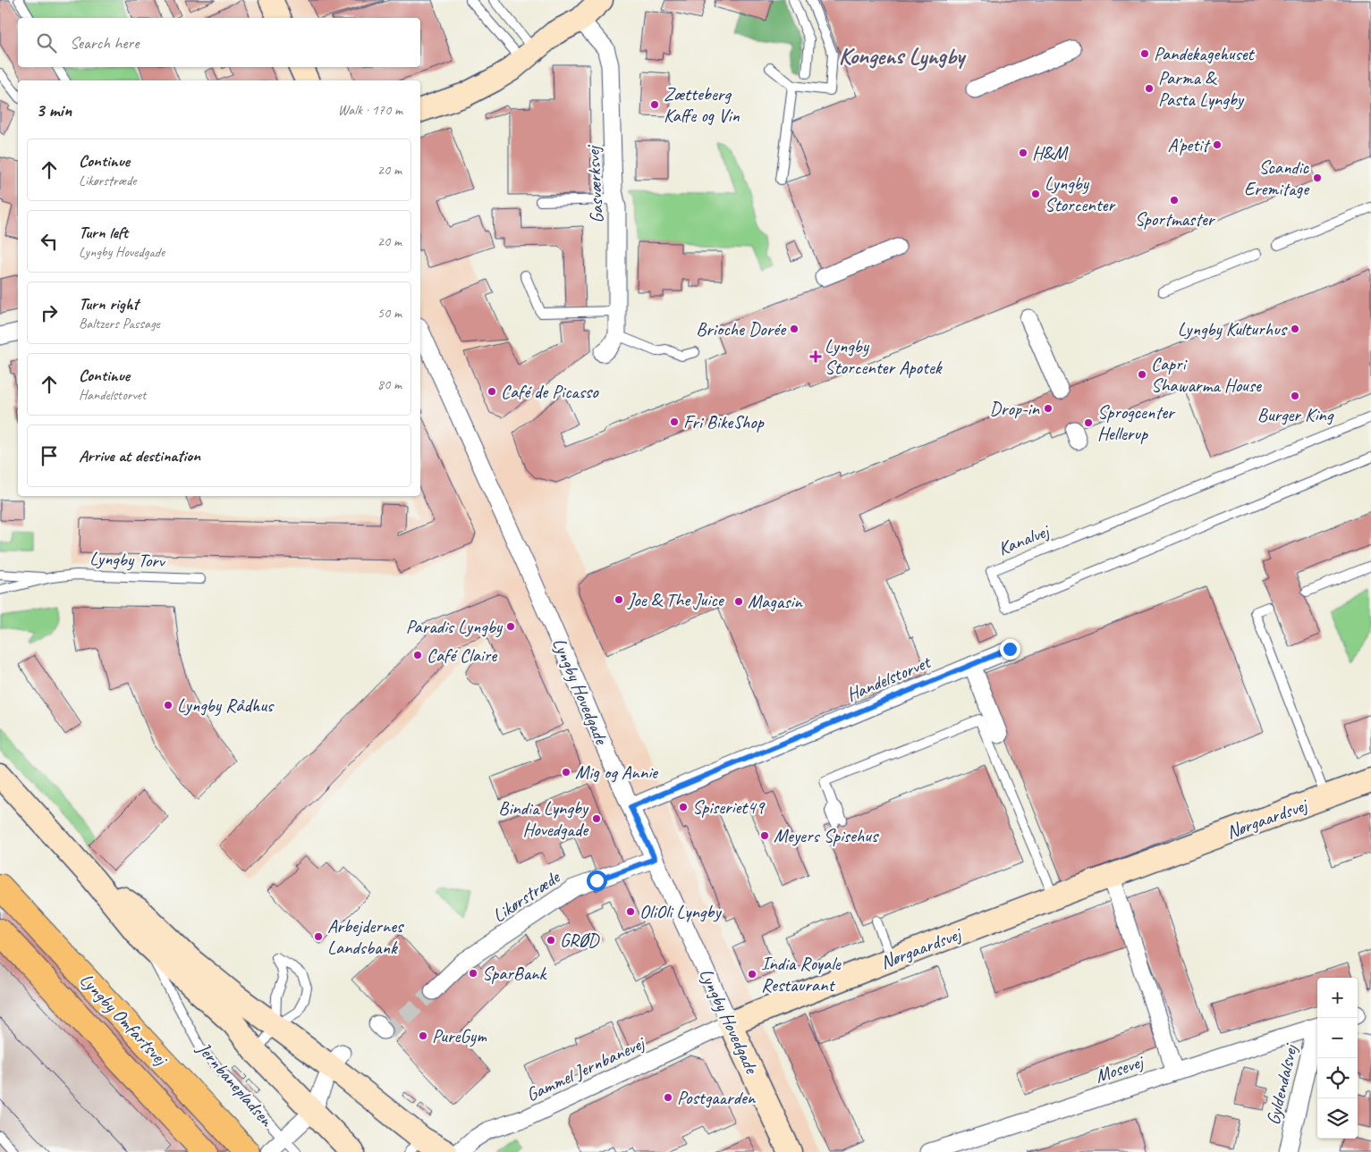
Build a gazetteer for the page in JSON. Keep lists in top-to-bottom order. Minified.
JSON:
{"streets":{"highway":["Lyngby Omfartsvej"],"street":["Gasværksvej","Handelstorvet","Lyngby Hovedgade","Nørgaardsvej","Likørstræde","Gammel Jernbanevej","Mosevej","Jernbanepladsen","Gyldendalsvej"],"lane":["Kanalvej","Lyngby Torv"]},"crossings":[["Handelstorvet","Lyngby Hovedgade"],["Lyngby Hovedgade","Nørgaardsvej"],["Lyngby Hovedgade","Likørstræde"],["Lyngby Hovedgade","Gammel Jernbanevej"],["Nørgaardsvej","Gammel Jernbanevej"]],"districts":["Kongens Lyngby"],"places":{"other":["Pandekagehuset","Parma & Pasta Lyngby","Zætteberg Kaffe og Vin","A'petit","H&M","Scandic Eremitage","Lyngby Storcenter","Sportmaster","Brioche Dorée","Lyngby Kulturhus","Capri Shawarma House","Café de Picasso","Burger King","Drop-in","Fri BikeShop","Sprogcenter Hellerup","Joe & The Juice","Magasin","Paradis Lyngby","Café Claire","Lyngby Rådhus","Mig og Annie","Spiseriet49","Bindia Lyngby Hovedgade","Meyers Spisehus","OliOli Lyngby","Arbejdernes Landsbank","GRØD","SparBank","India Royale Restaurant","PureGym","Postgaarden"],"health":["Lyngby Storcenter Apotek"]},"page":{"search":"Search here","heading":["3 min","Walk · 170 m"],"list":[["Continue","Likørstræde","20 m"],["Turn left","Lyngby Hovedgade","20 m"],["Turn right","Baltzers Passage","50 m"],["Continue","Handelstorvet","80 m"],"Arrive at destination"],"map_buttons":["+","−"]}}
